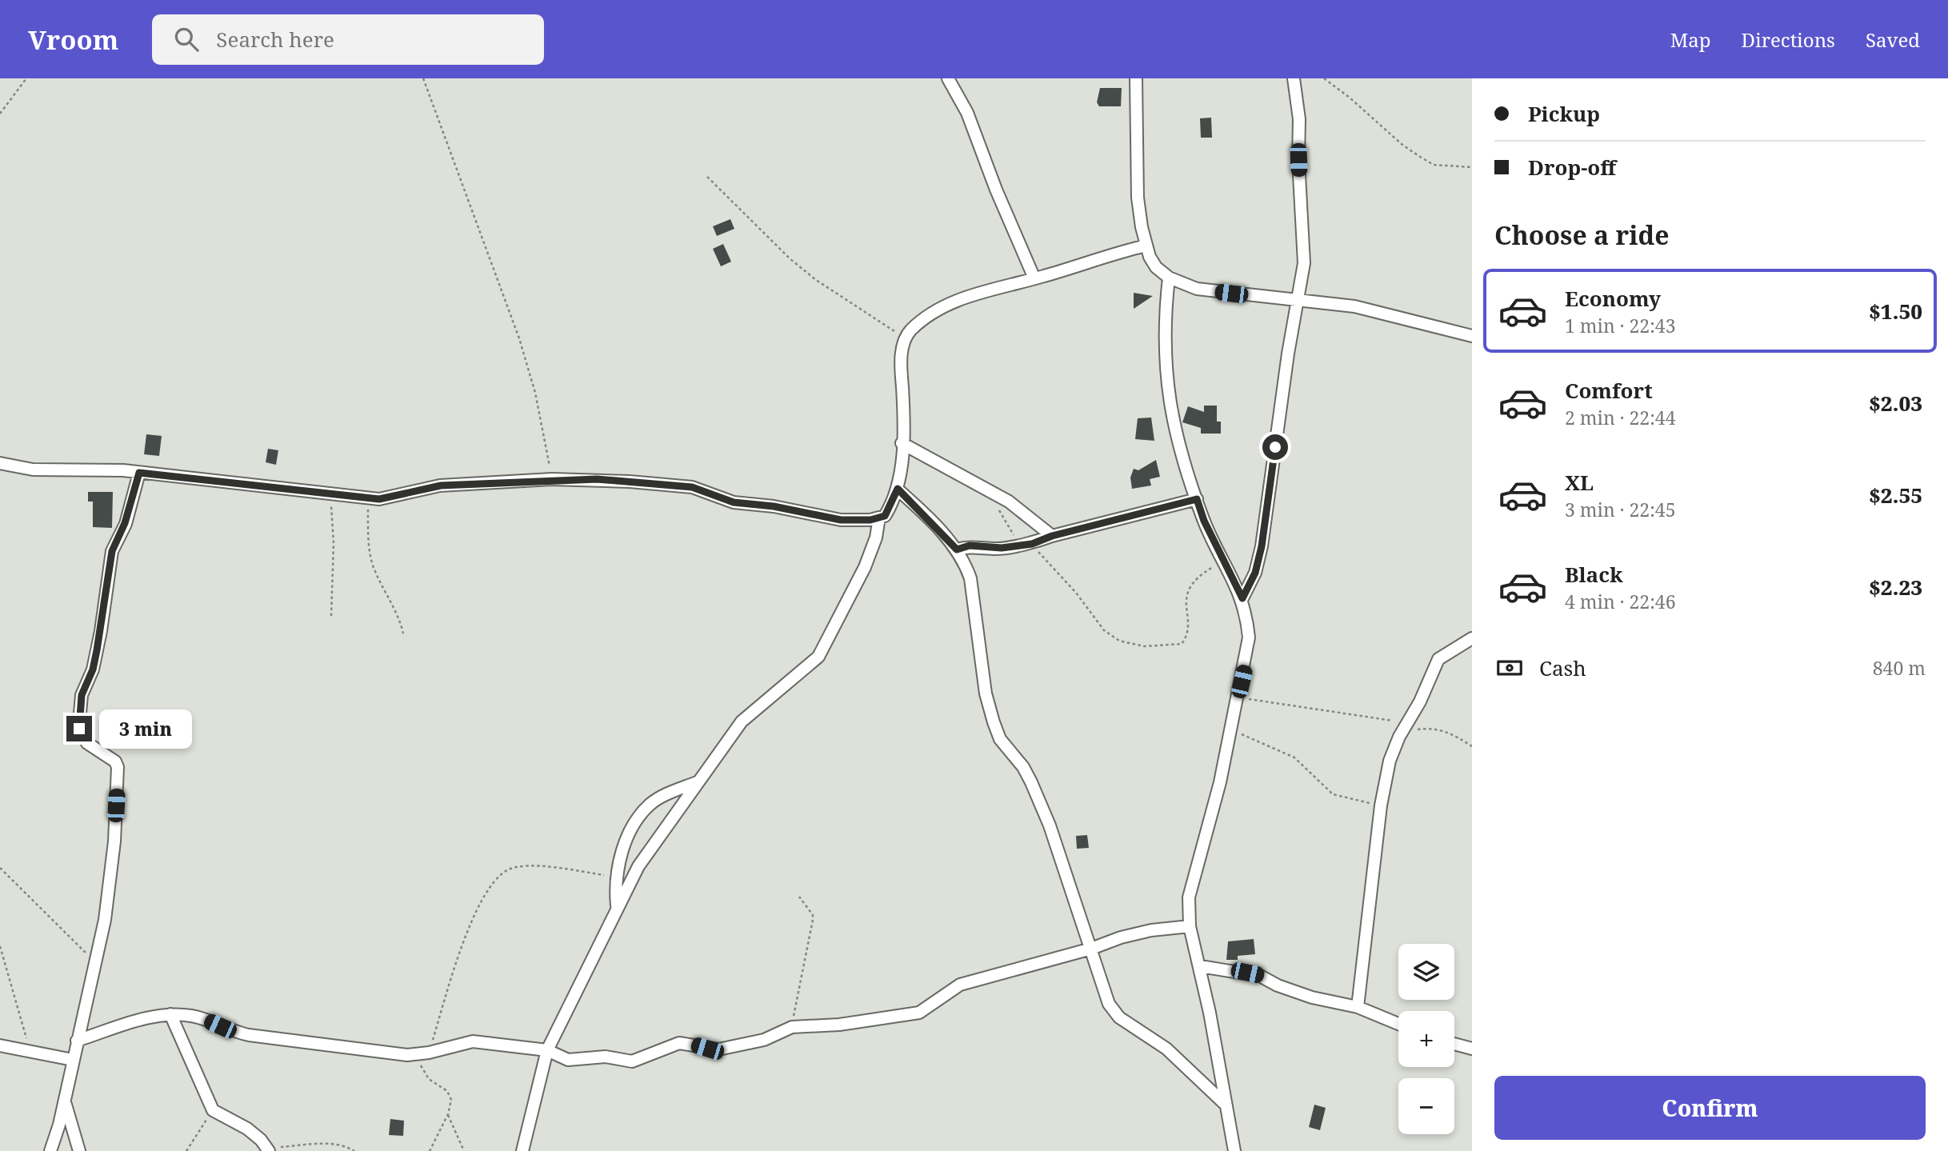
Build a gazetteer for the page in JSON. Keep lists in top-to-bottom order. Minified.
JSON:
{"page":{"header":"Vroom","search":"Search here","nav":["Map","Directions","Saved"],"banner":["Pickup","Drop-off"],"heading":"Choose a ride","list":[{"name":"Economy","note":"1 min · 22:43","value":"$1.50"},{"name":"Comfort","note":"2 min · 22:44","value":"$2.03"},{"name":"XL","note":"3 min · 22:45","value":"$2.55"},{"name":"Black","note":"4 min · 22:46","value":"$2.23"}],"pay":["Cash","840 m"],"bubble":"3 min","map_buttons":["+","−"],"buttons":"Confirm"}}
